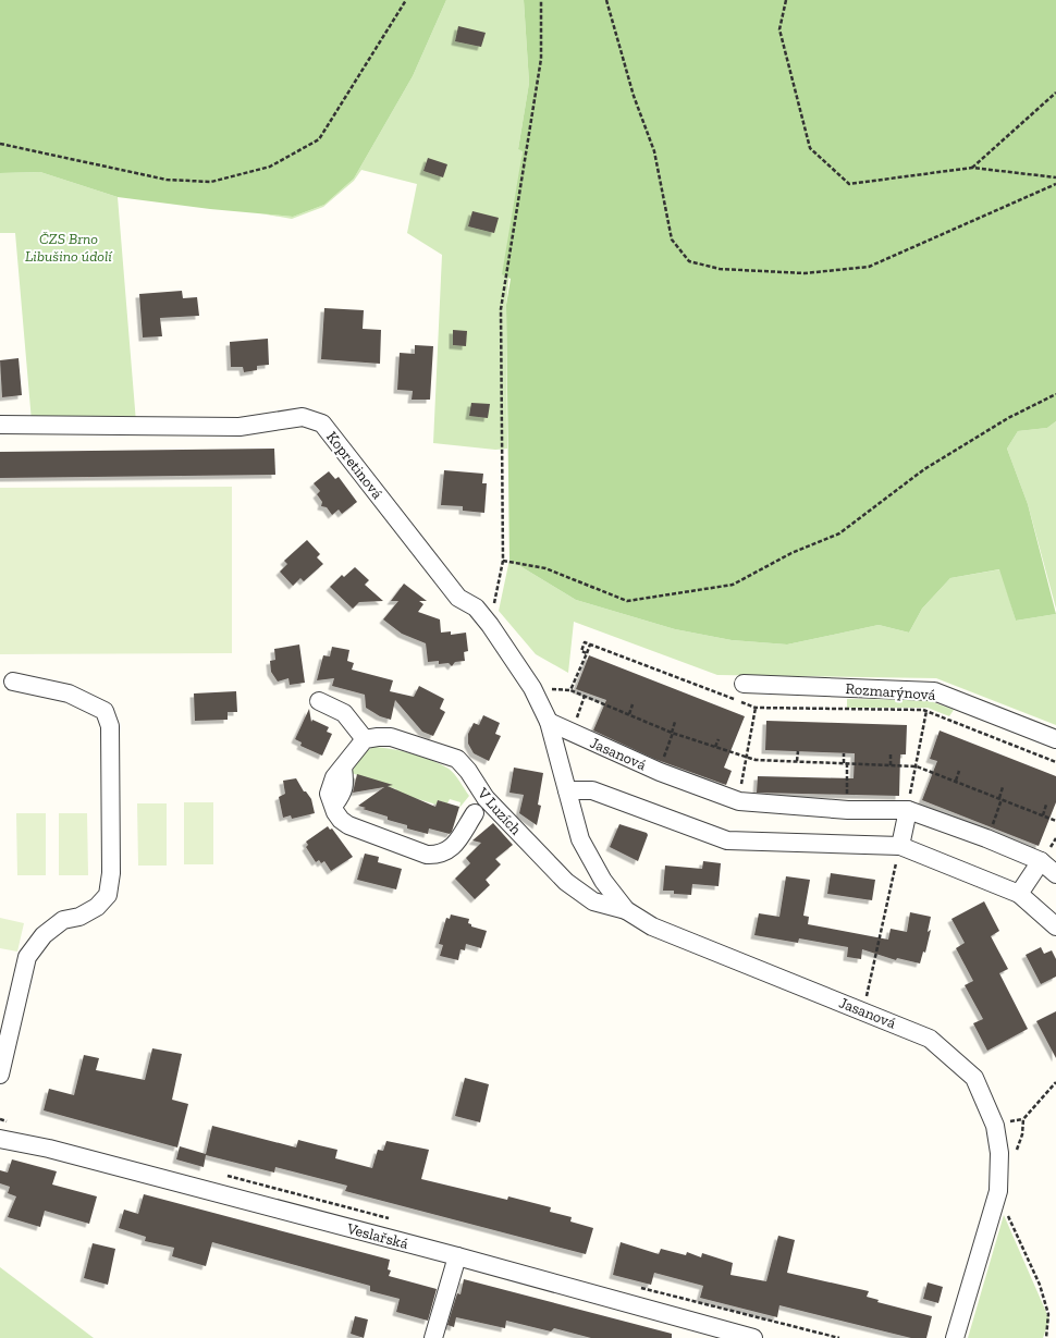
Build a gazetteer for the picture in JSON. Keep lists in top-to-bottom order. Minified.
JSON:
{"streets":{"street":["Kopretinová","Rozmarýnová","Jasanová","V Luzích","Veslařská"]},"crossings":[["Kopretinová","Jasanová"],["Jasanová","V Luzích"]],"parks":["ČZS Brno Libušino údolí"]}
